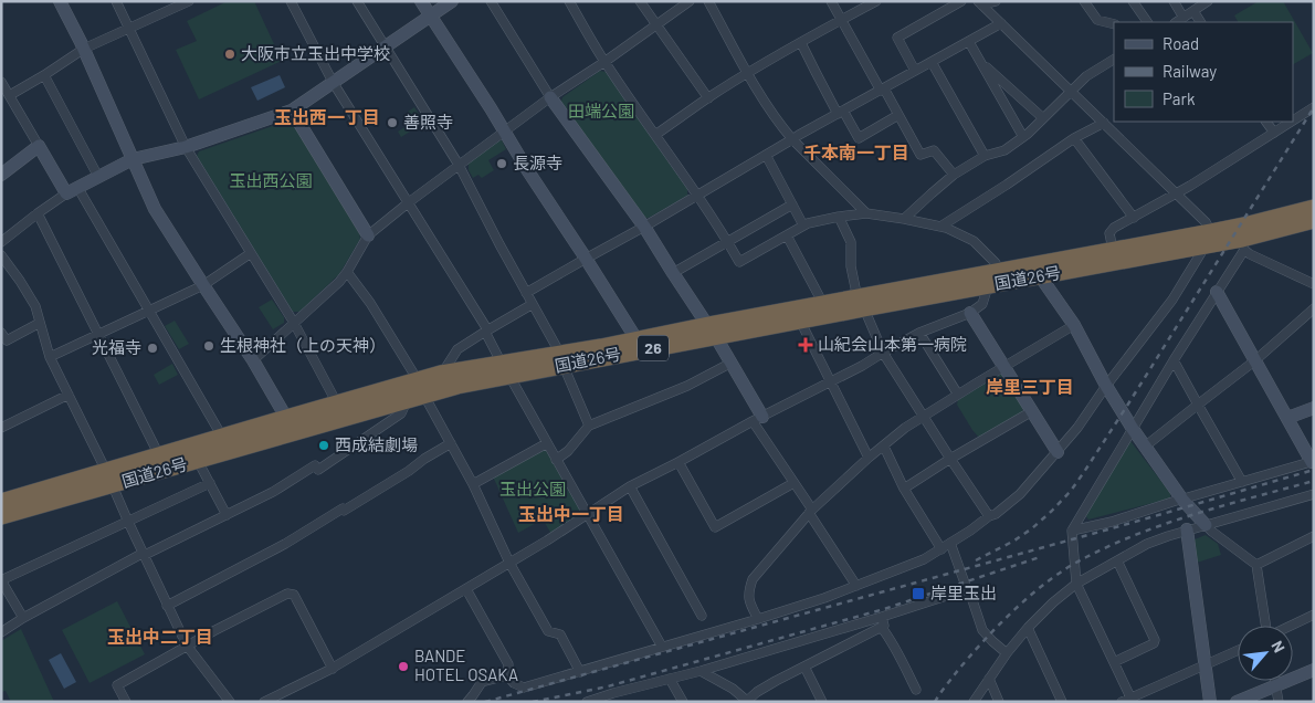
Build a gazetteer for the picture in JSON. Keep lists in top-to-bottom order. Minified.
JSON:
{"streets":{"highway":["国道26号","26"]},"districts":["玉出西一丁目","千本南一丁目","岸里三丁目","玉出中一丁目","玉出中二丁目"],"parks":["田端公園","玉出西公園","玉出公園"],"places":{"other":["大阪市立玉出中学校","善照寺","長源寺","生根神社（上の天神）","光福寺","西成結劇場","BANDE HOTEL OSAKA"],"health":["山紀会山本第一病院"],"transit":["岸里玉出"]},"legend":["Road","Railway","Park"],"north":"top right"}
